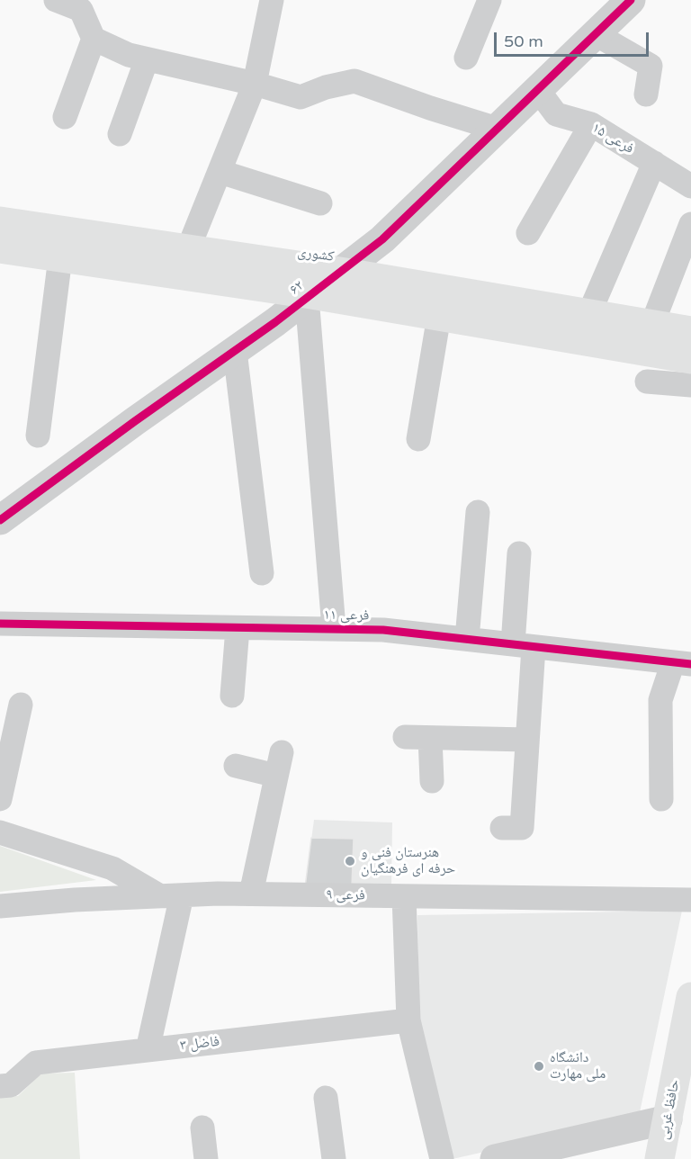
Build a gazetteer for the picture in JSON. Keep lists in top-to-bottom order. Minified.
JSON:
{"streets":{"main road":["کشوری","حافظ غربی"],"street":["فرعی ۱۵","۶۲","فرعی ۱۱","فرعی ۹","فاضل ۳"]},"crossings":[["فرعی ۱۵","۶۲"],["کشوری","۶۲"]],"places":["هنرستان فنی و حرفه ای فرهنگیان","دانشگاه ملی مهارت"],"scale_bar":"50 m"}
